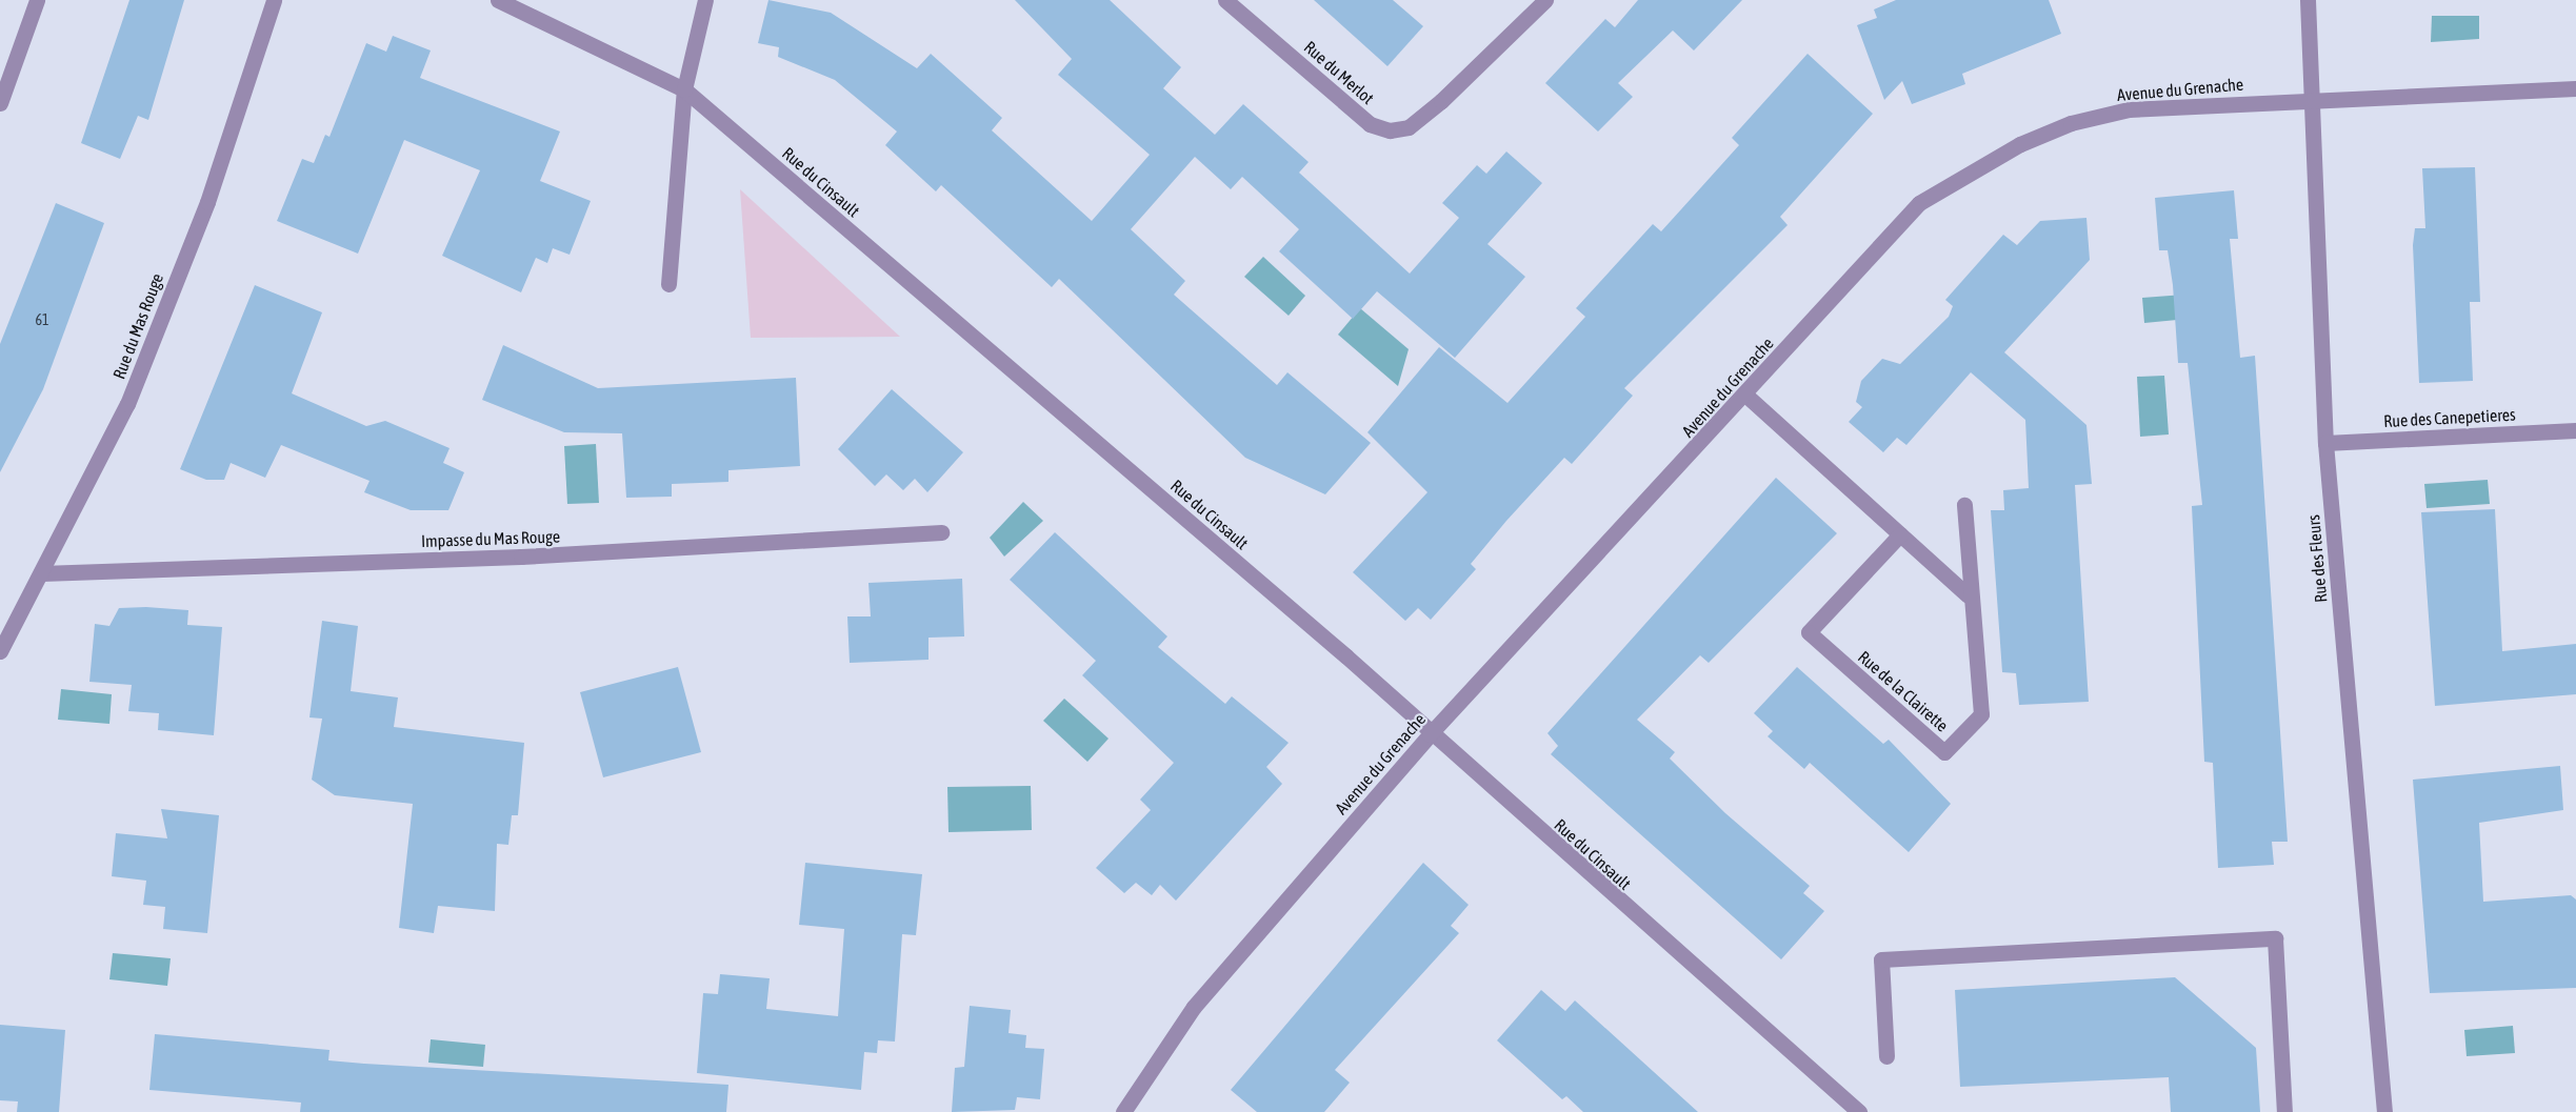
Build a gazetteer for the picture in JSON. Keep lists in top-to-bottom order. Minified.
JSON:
{"streets":{"street":["Rue du Merlot","Avenue du Grenache","Rue du Cinsault","Rue du Mas Rouge","Rue des Canepetieres","Impasse du Mas Rouge","Rue des Fleurs","Rue de la Clairette"]},"crossings":[["Avenue du Grenache","Rue du Cinsault"],["Avenue du Grenache","Rue des Fleurs"],["Rue du Mas Rouge","Impasse du Mas Rouge"],["Rue des Canepetieres","Rue des Fleurs"]],"house_numbers":["61"]}
